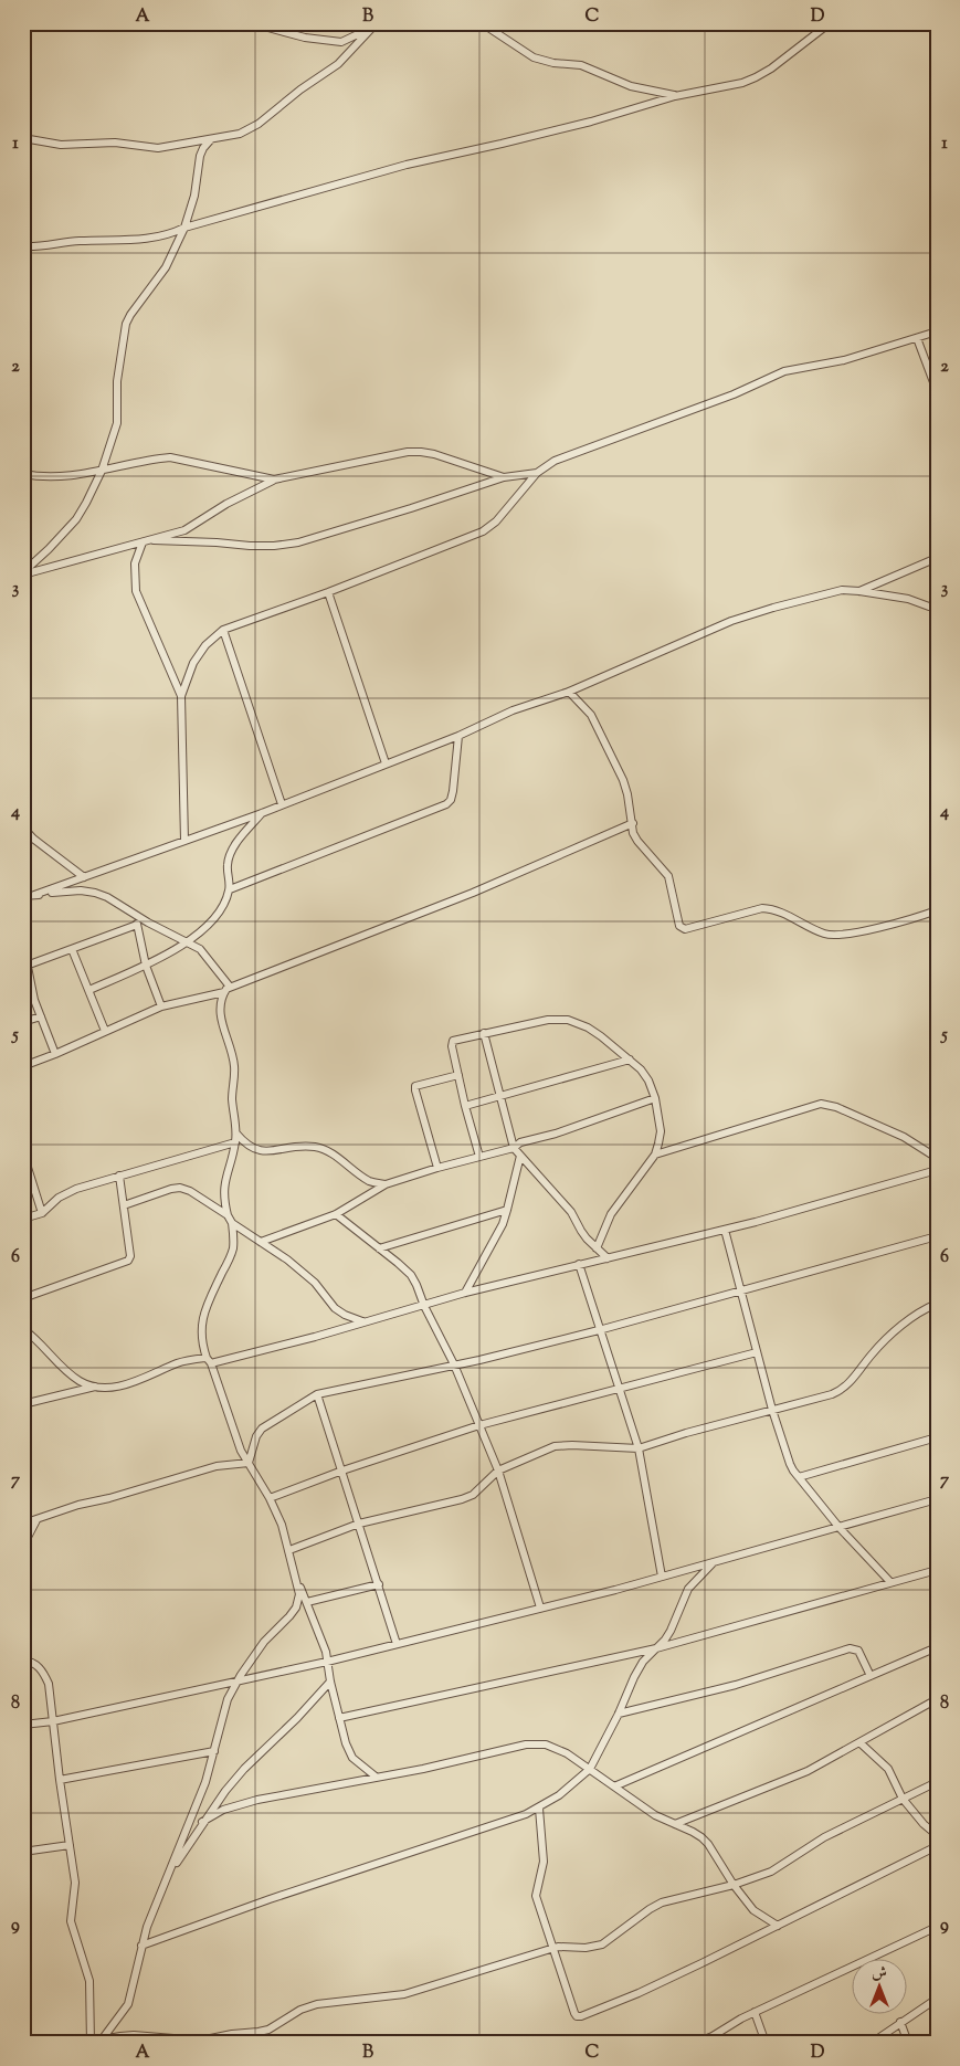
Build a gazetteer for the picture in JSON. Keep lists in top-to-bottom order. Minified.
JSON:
{"north":"top","grid":{"columns":["A","B","C","D"],"rows":["1","2","3","4","5","6","7","8","9"]}}
